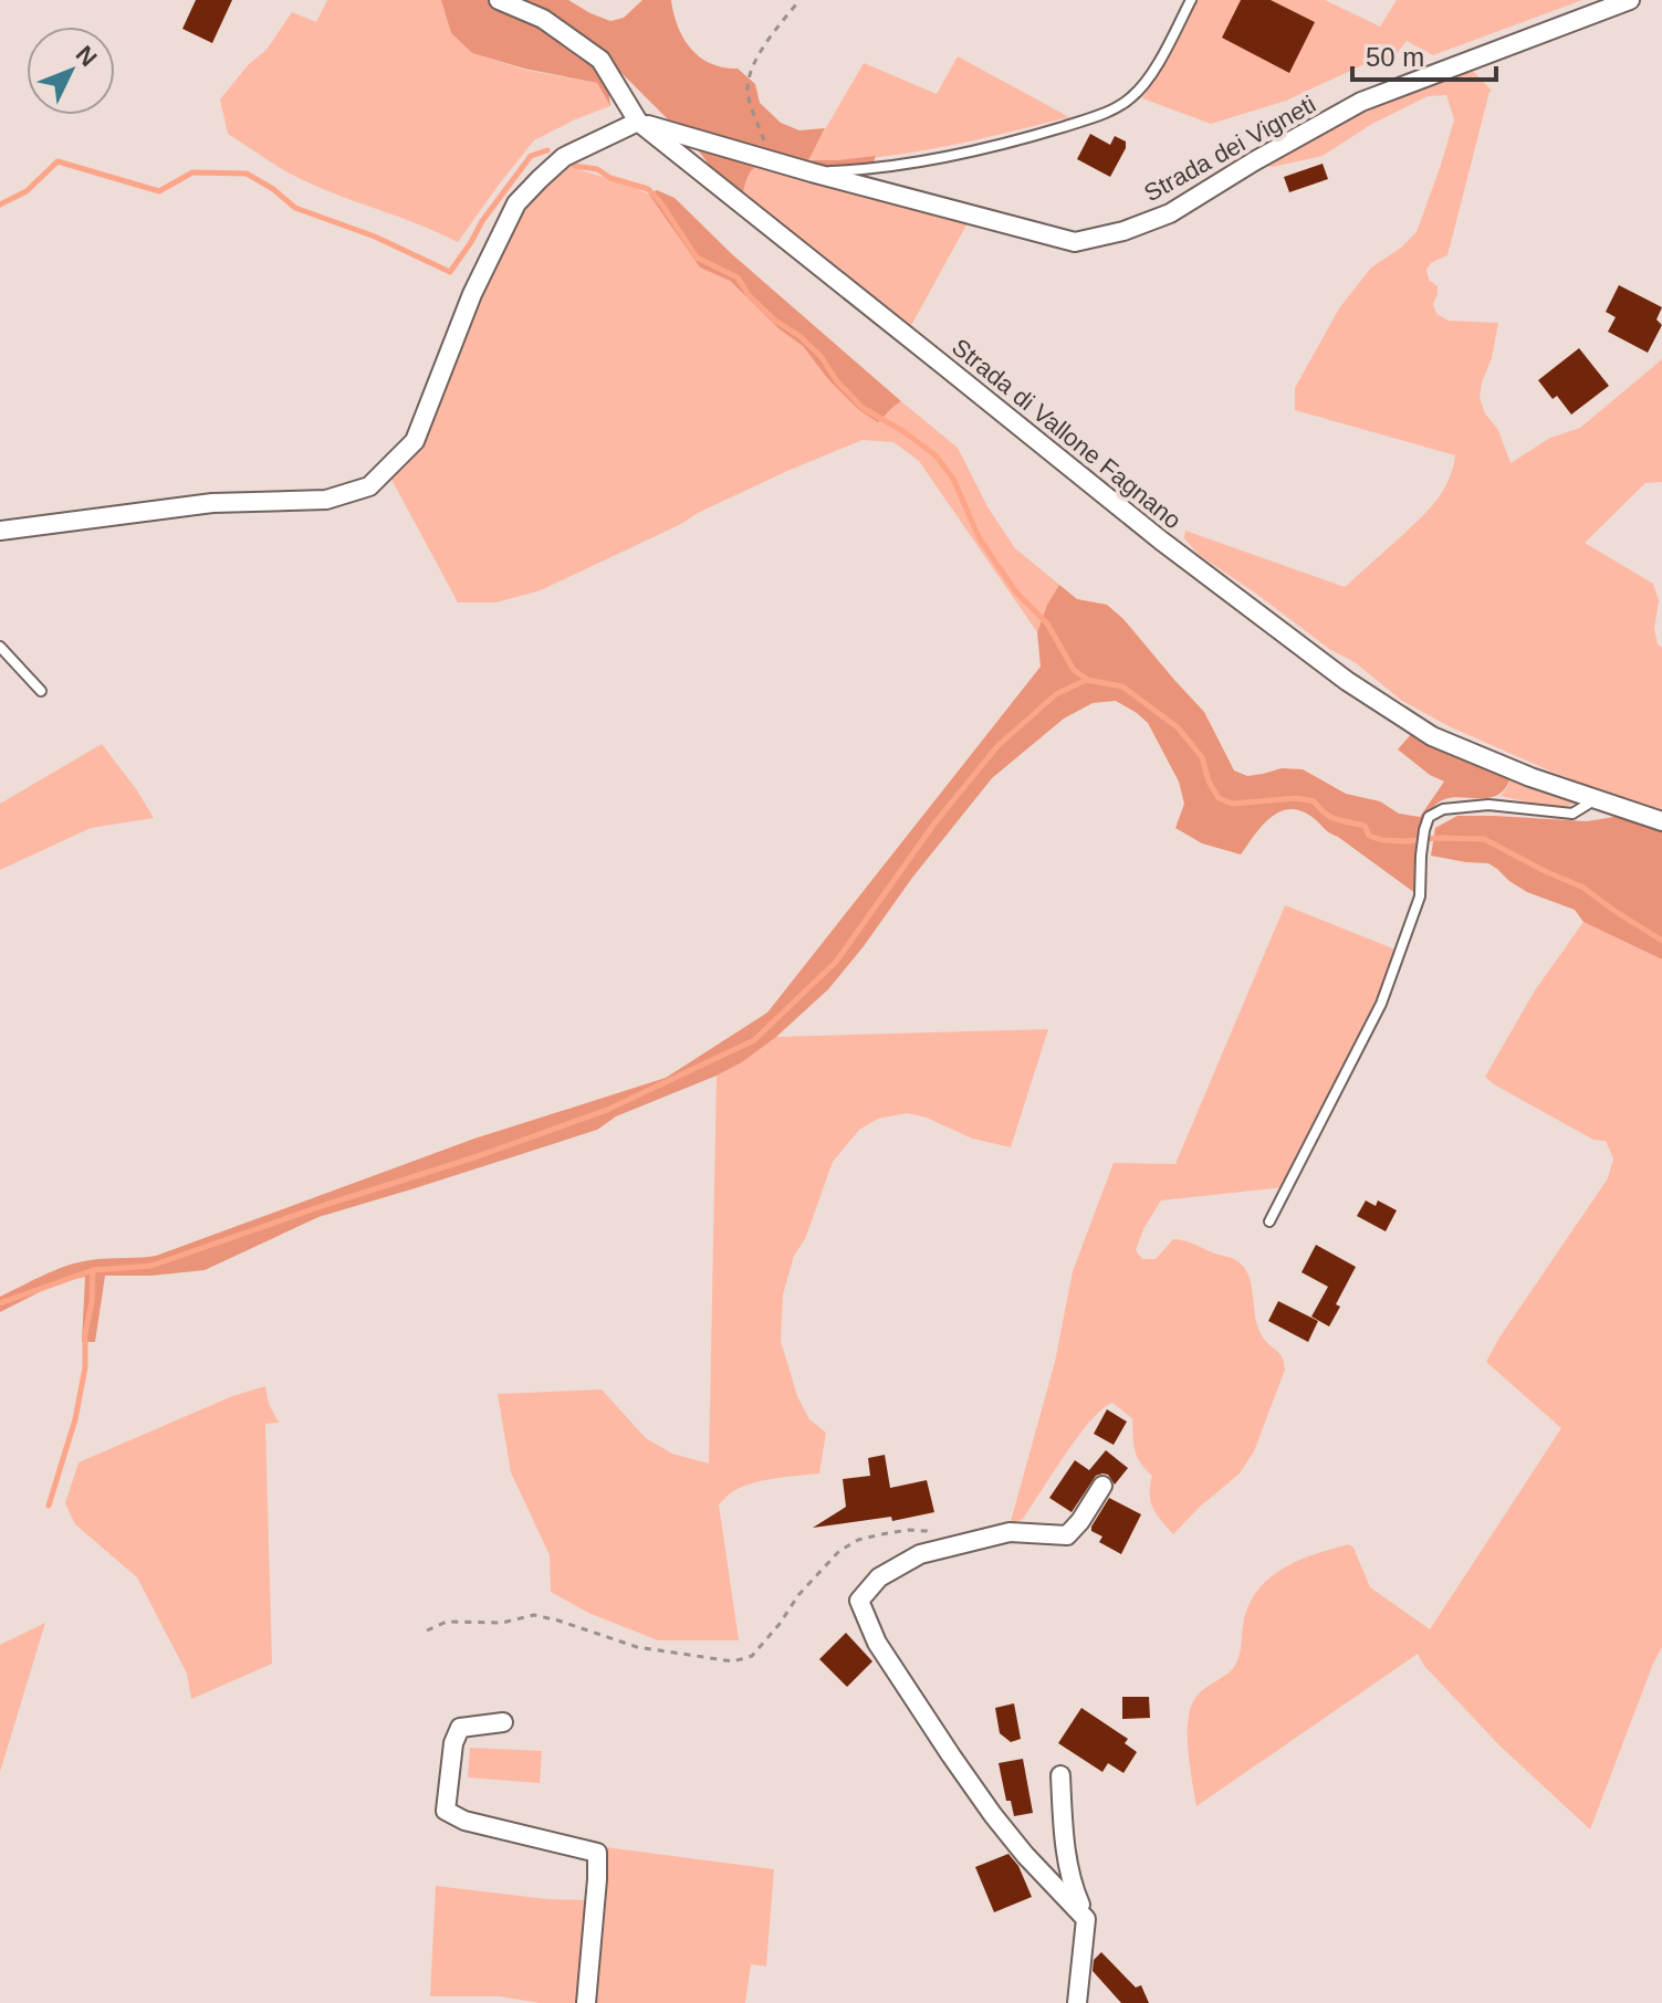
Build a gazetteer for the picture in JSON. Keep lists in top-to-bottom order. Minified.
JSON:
{"streets":{"street":["Strada dei Vigneti","Strada di Vallone Fagnano"]},"crossings":[["Strada dei Vigneti","Strada di Vallone Fagnano"]],"scale_bar":"50 m","north":"top right"}
